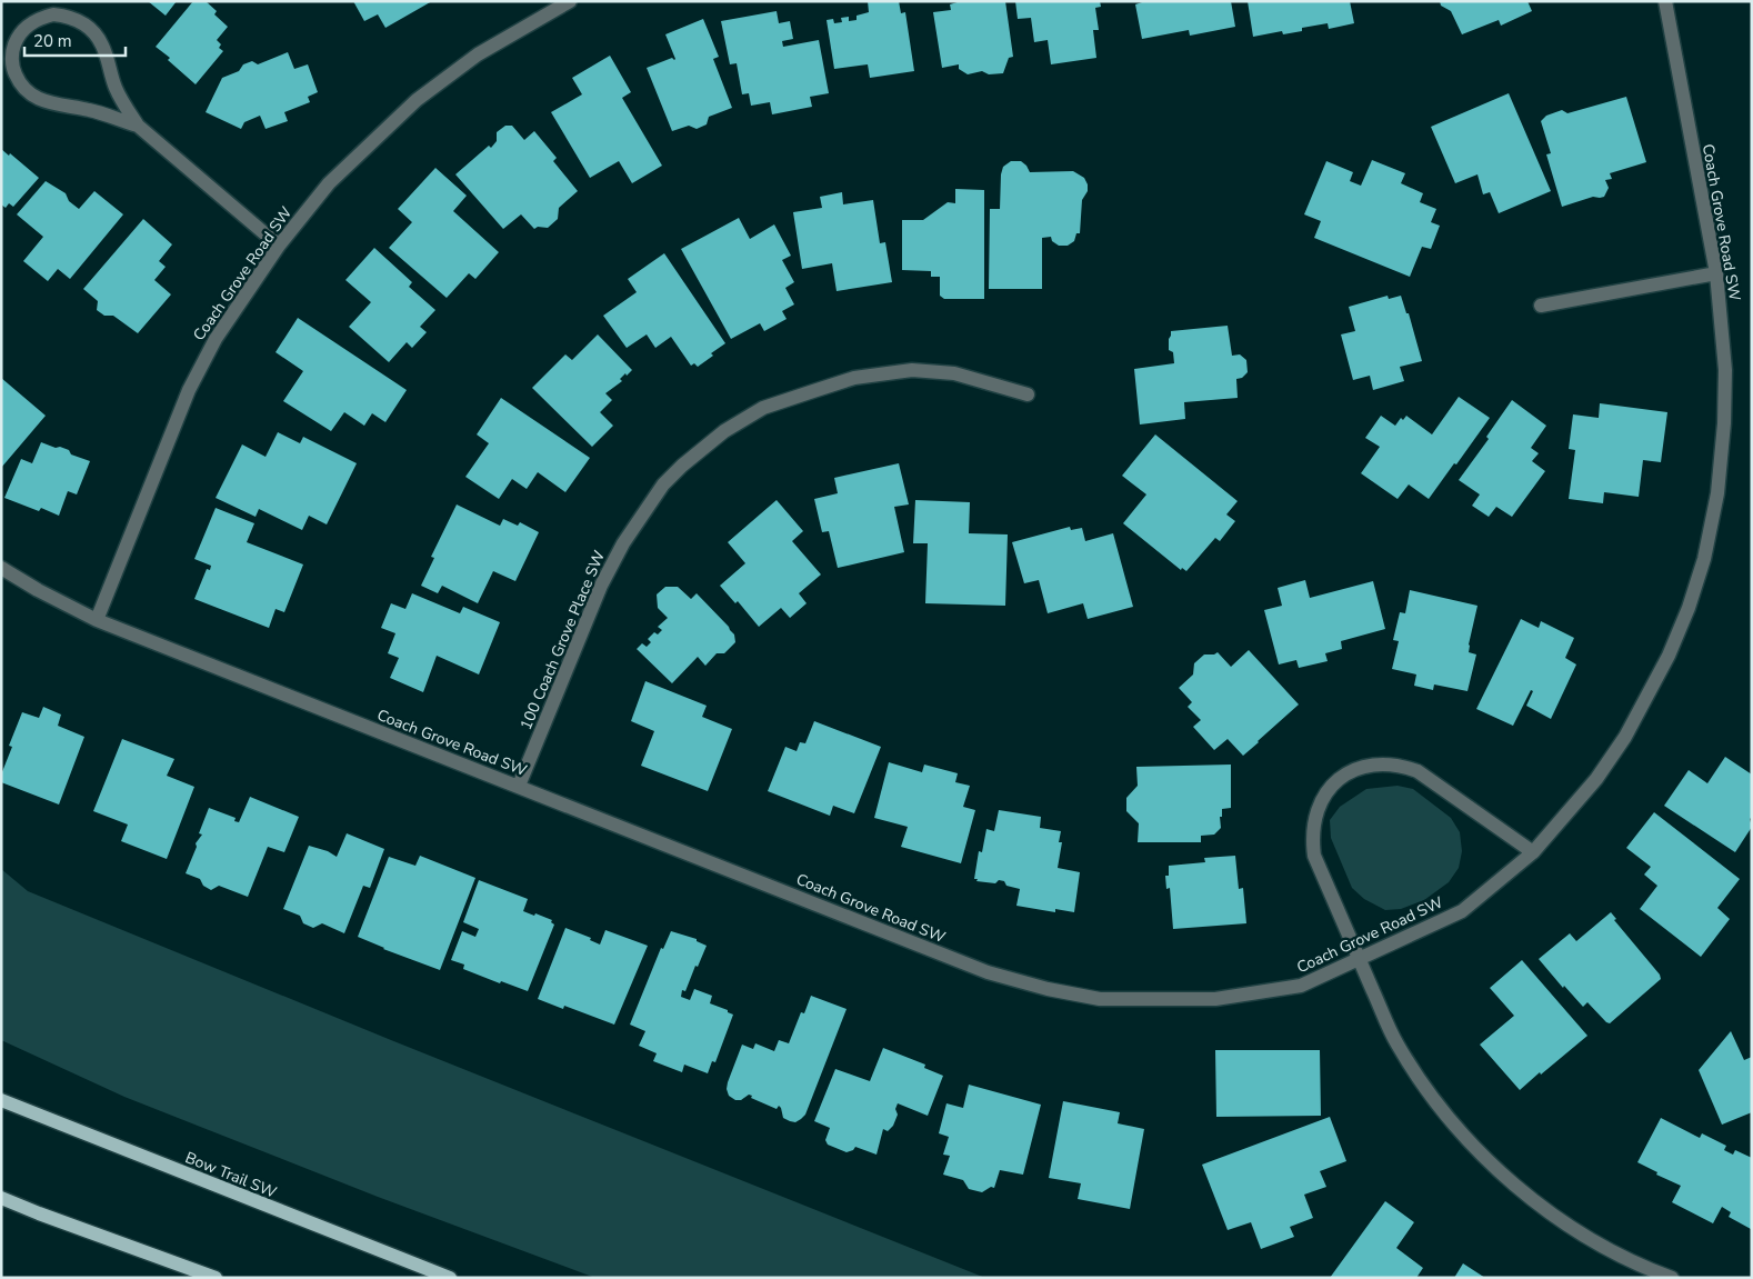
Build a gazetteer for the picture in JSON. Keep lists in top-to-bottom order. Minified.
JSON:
{"streets":{"main road":["Bow Trail SW"],"street":["Coach Grove Road SW","100 Coach Grove Place SW"]},"crossings":[["Coach Grove Road SW","100 Coach Grove Place SW"]],"scale_bar":"20 m"}
